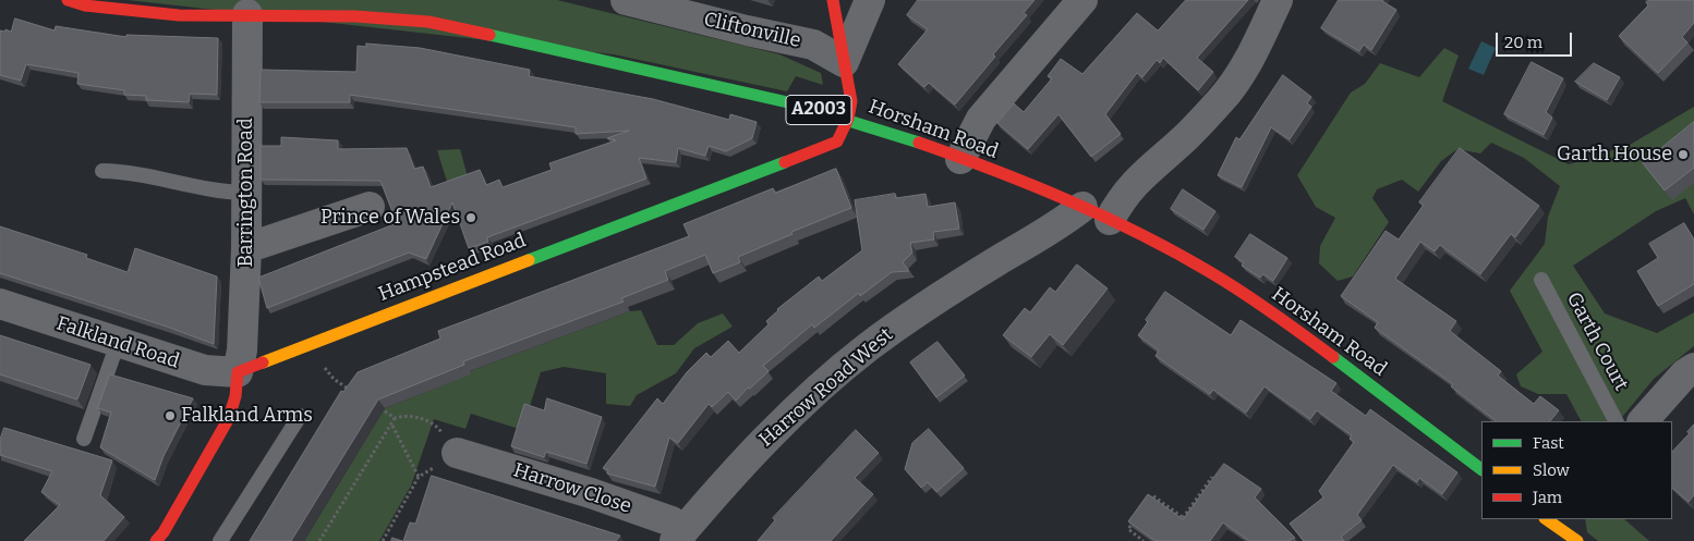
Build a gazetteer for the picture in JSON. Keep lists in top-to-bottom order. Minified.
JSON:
{"streets":{"main road":["A2003","Horsham Road","Hampstead Road"],"street":["Cliftonville","Barrington Road","Falkland Road","Harrow Road West","Harrow Close"],"lane":["Garth Court"]},"crossings":[["Horsham Road","Barrington Road"],["Horsham Road","Hampstead Road"],["Horsham Road","Harrow Road West"],["Barrington Road","Hampstead Road"],["Barrington Road","Falkland Road"],["Hampstead Road","Falkland Road"],["Harrow Road West","Harrow Close"]],"places":["Garth House","Prince of Wales","Falkland Arms"],"legend":["Fast","Slow","Jam"],"scale_bar":"20 m"}
